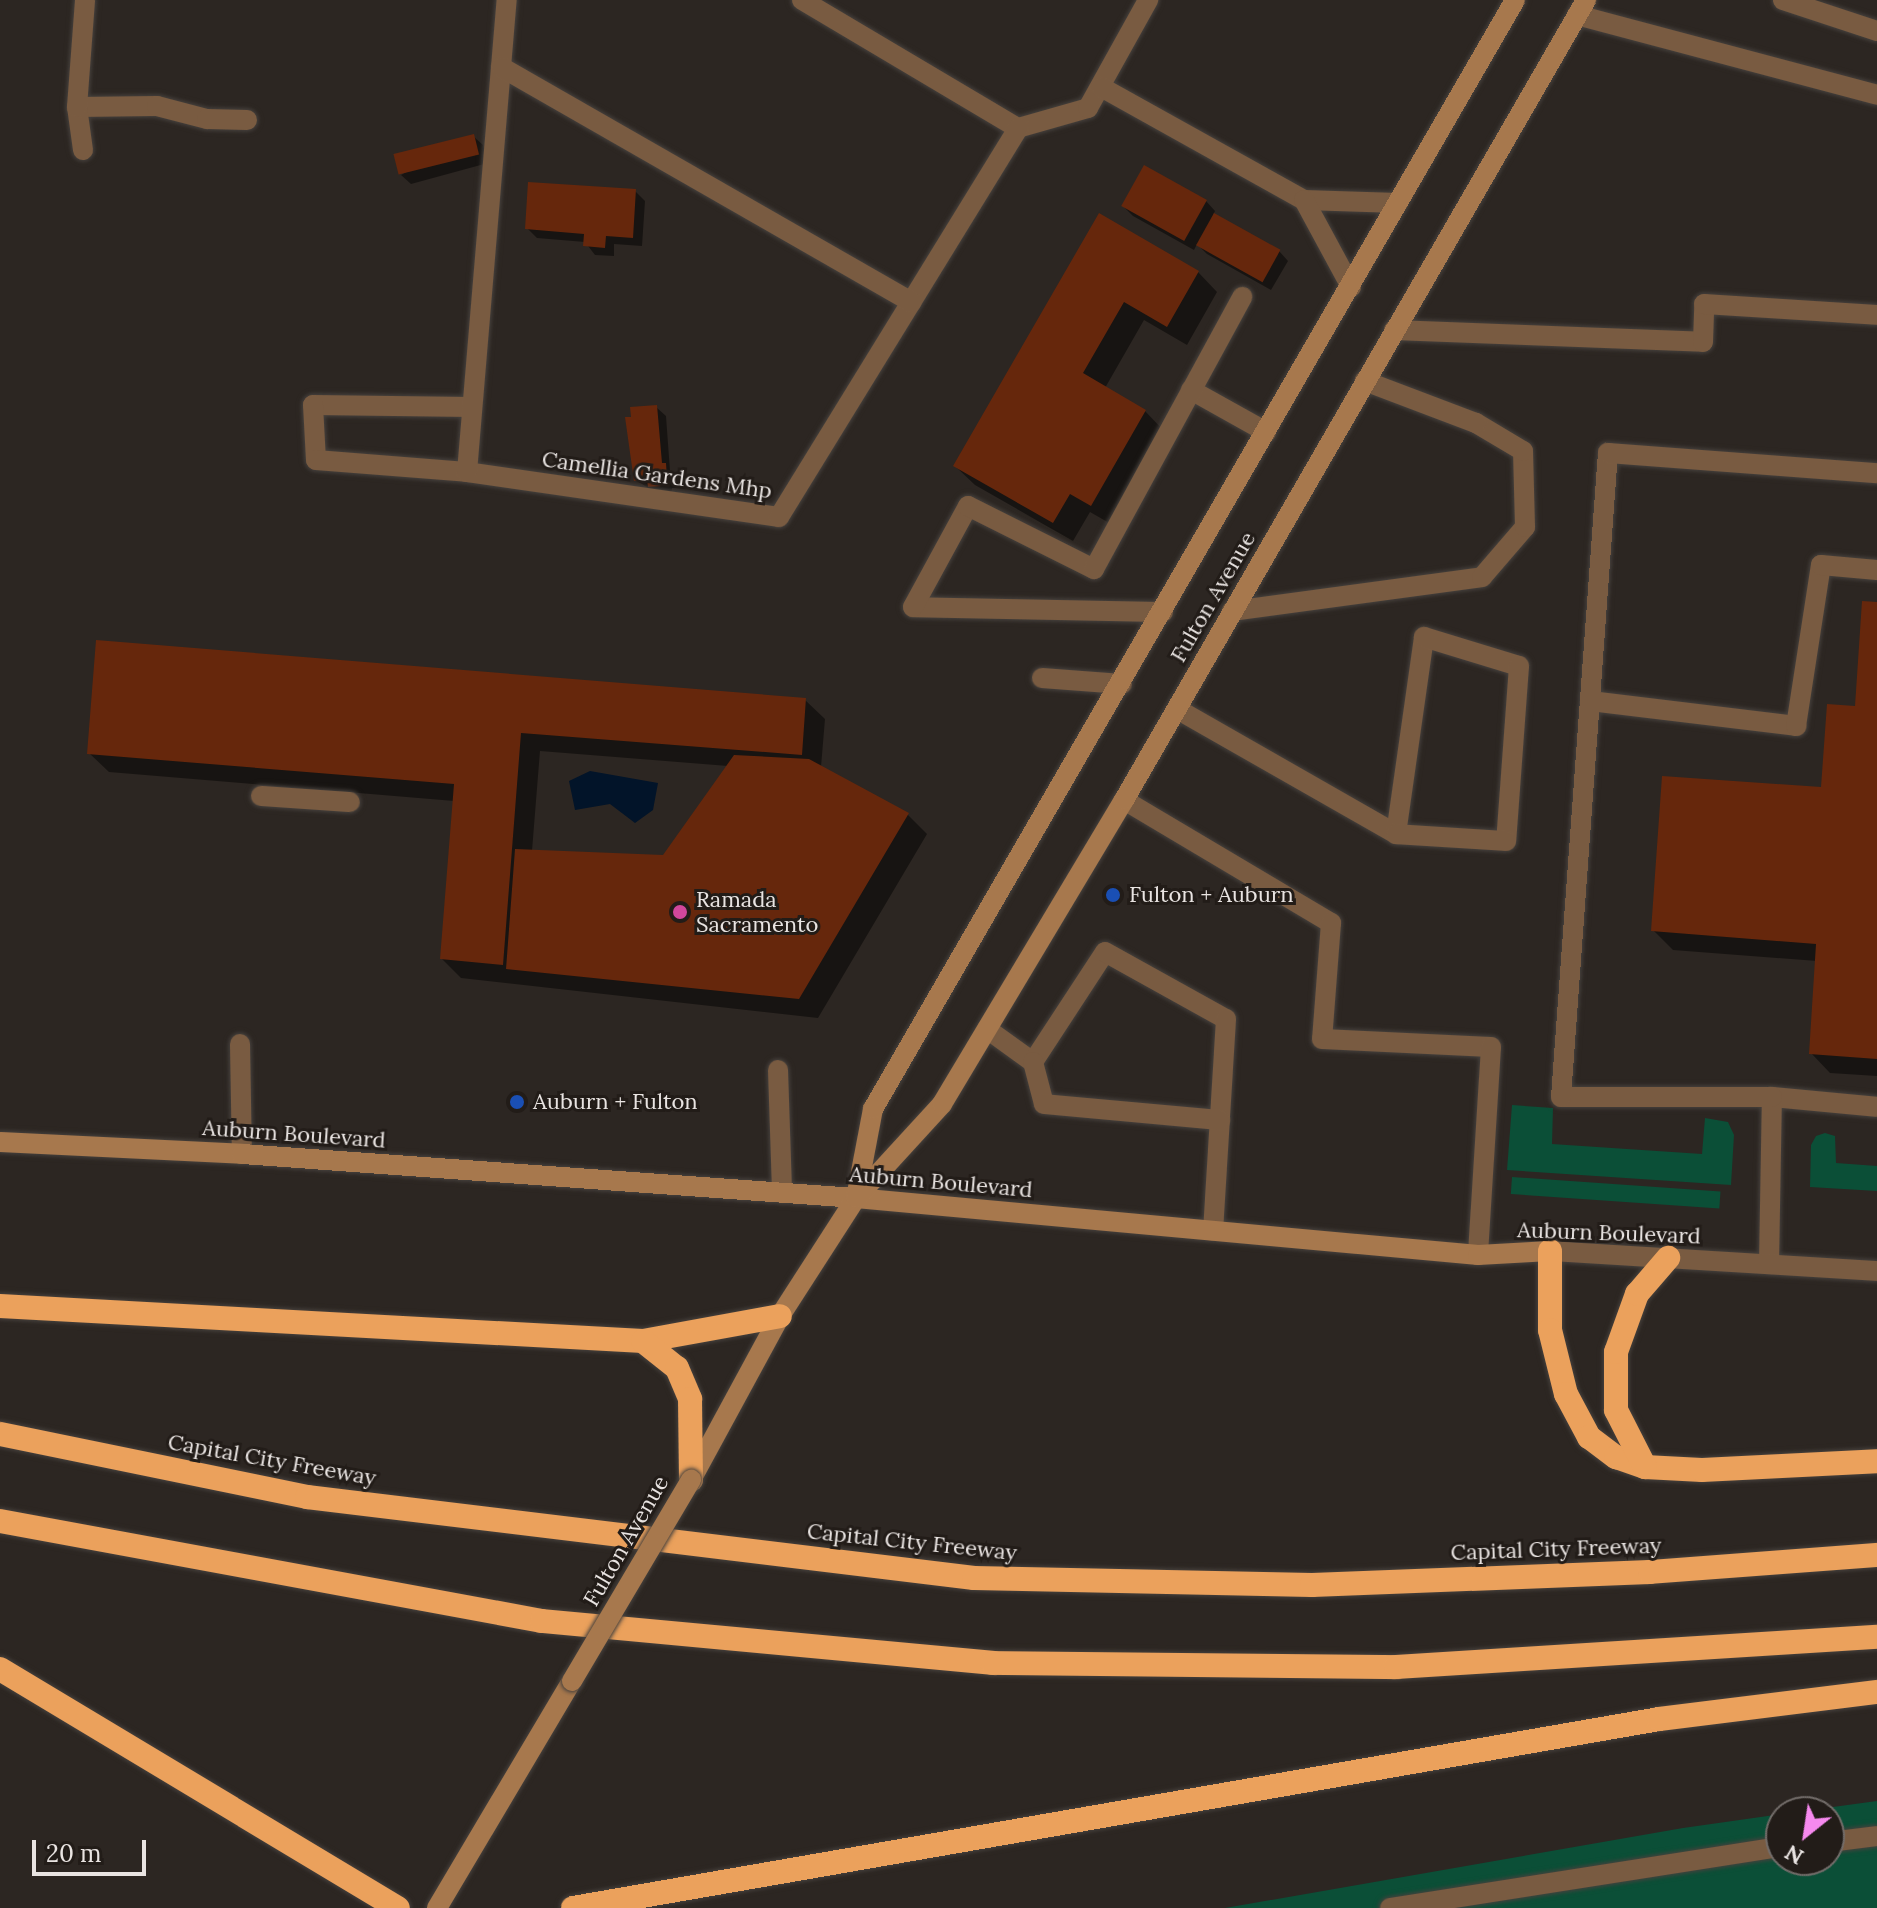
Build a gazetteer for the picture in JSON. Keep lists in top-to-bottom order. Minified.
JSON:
{"streets":{"highway":["Capital City Freeway"],"main road":["Fulton Avenue","Auburn Boulevard"],"street":["Camellia Gardens Mhp"]},"crossings":[["Fulton Avenue","Auburn Boulevard"]],"places":["Fulton + Auburn","Ramada Sacramento","Auburn + Fulton"],"scale_bar":"20 m","north":"bottom left"}
